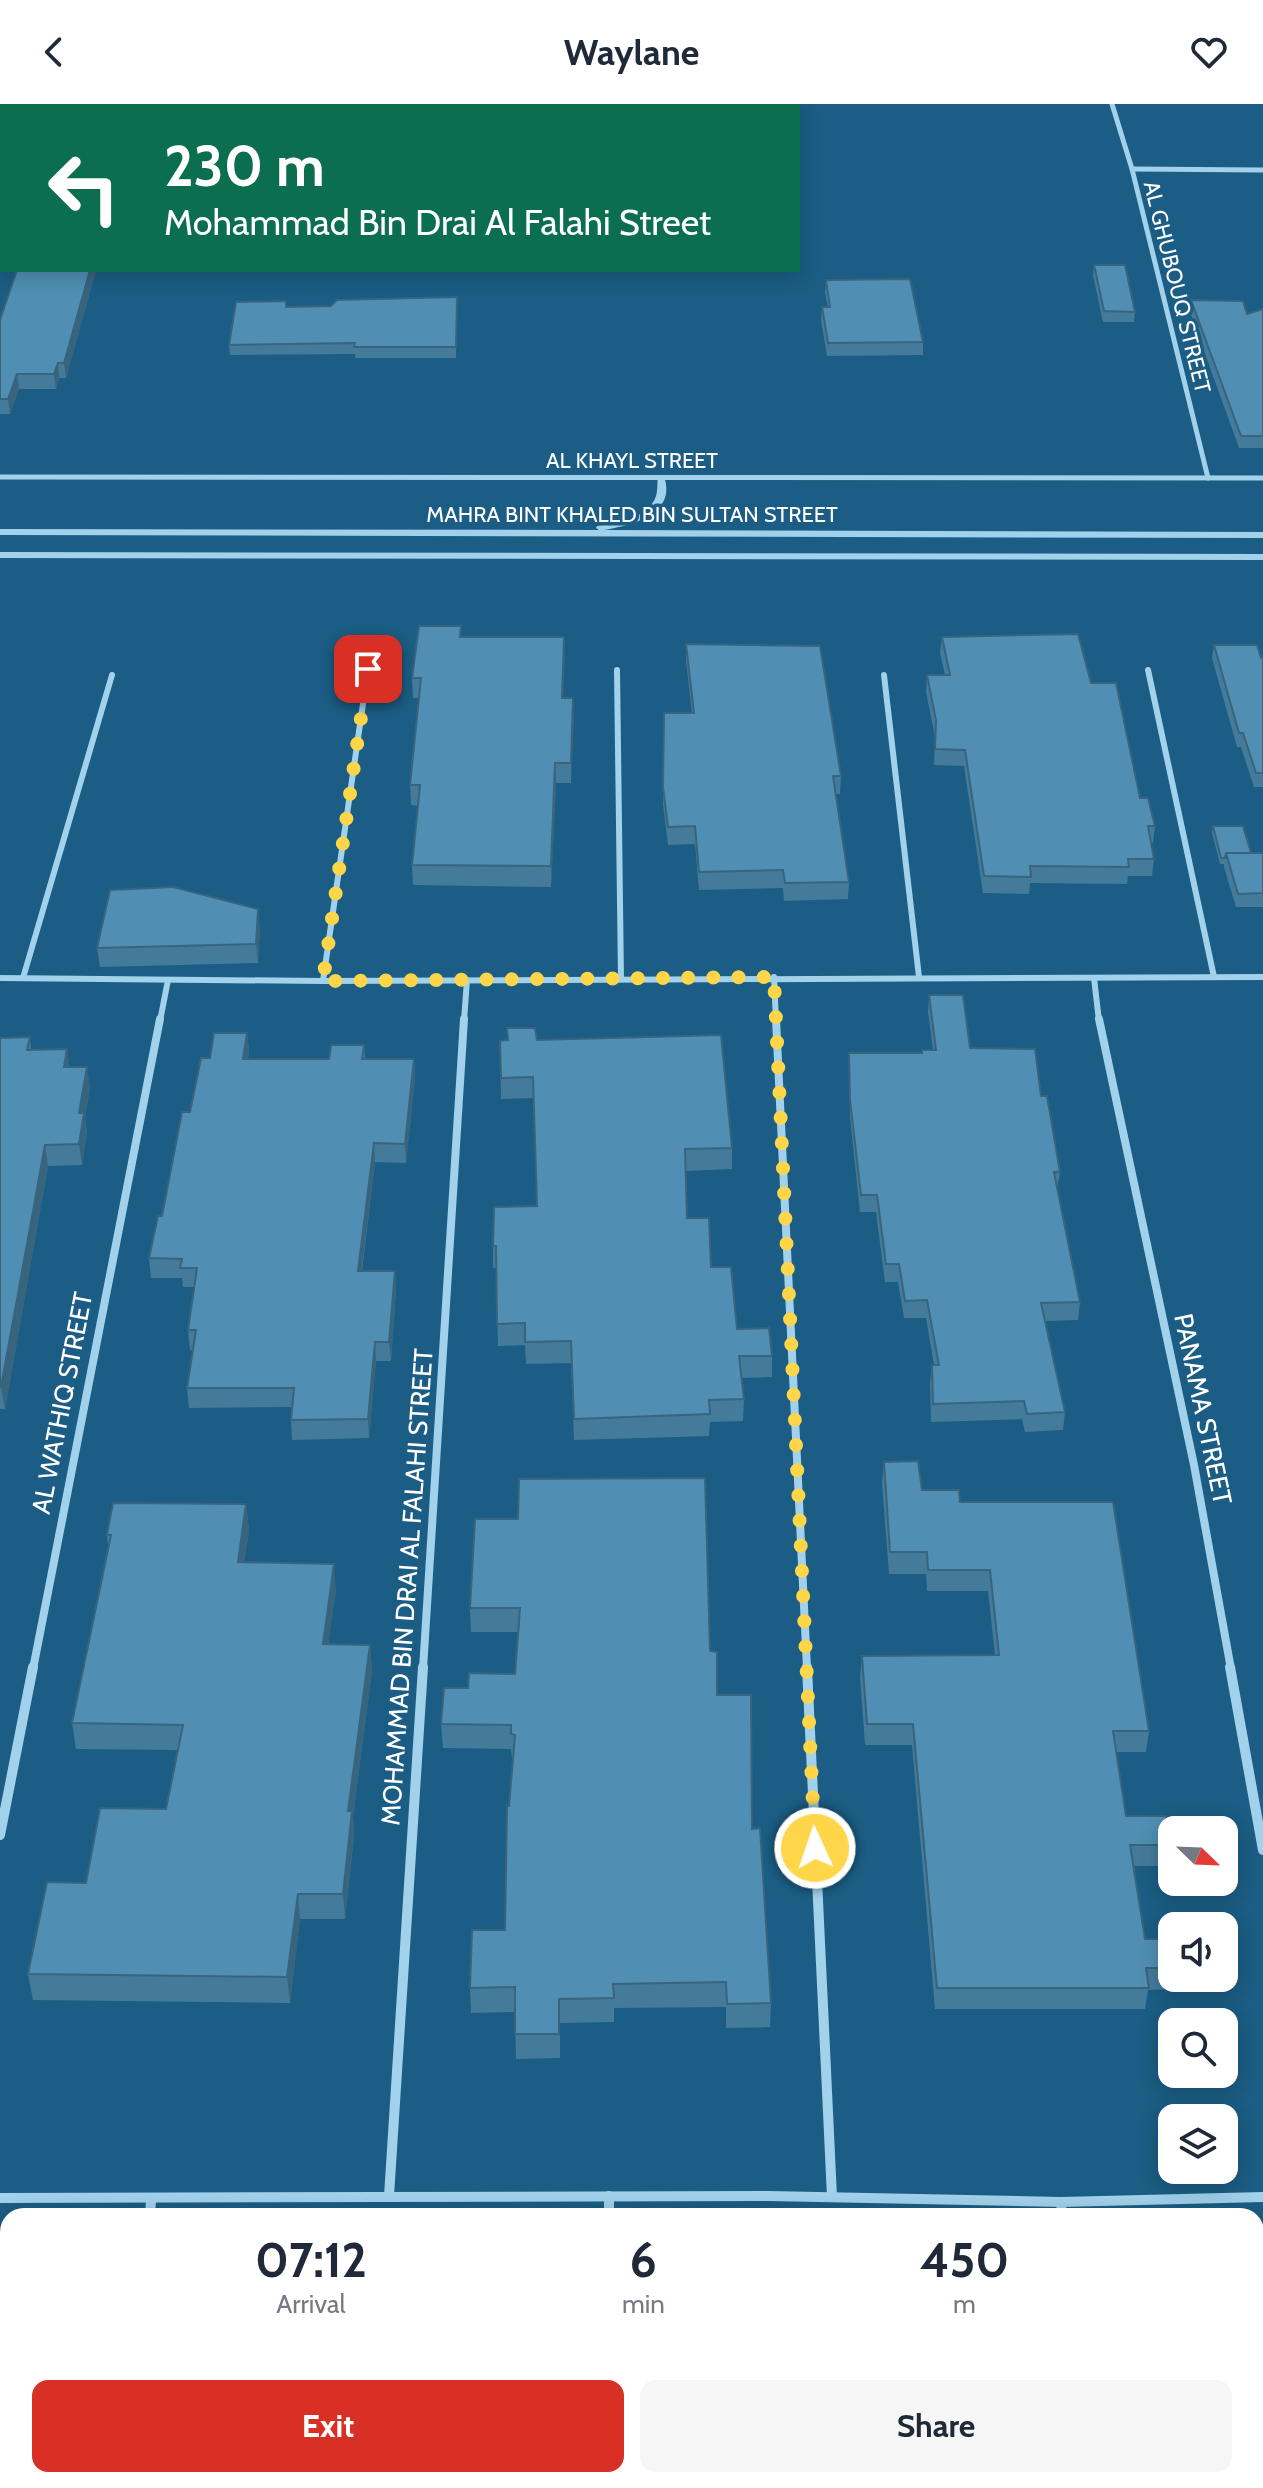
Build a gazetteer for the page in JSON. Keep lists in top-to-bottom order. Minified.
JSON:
{"streets":{"street":["AL GHUBOUQ STREET","AL KHAYL STREET","MAHRA BINT KHALED BIN SULTAN STREET","AL WATHIQ STREET","PANAMA STREET","MOHAMMAD BIN DRAI AL FALAHI STREET"]},"crossings":[["AL GHUBOUQ STREET","AL KHAYL STREET"]],"north":"bottom right","page":{"header":"Waylane","turn":["230 m","Mohammad Bin Drai Al Falahi Street"],"eta":["07:12","Arrival","6","min","450","m"],"buttons":["Exit","Share"]}}
